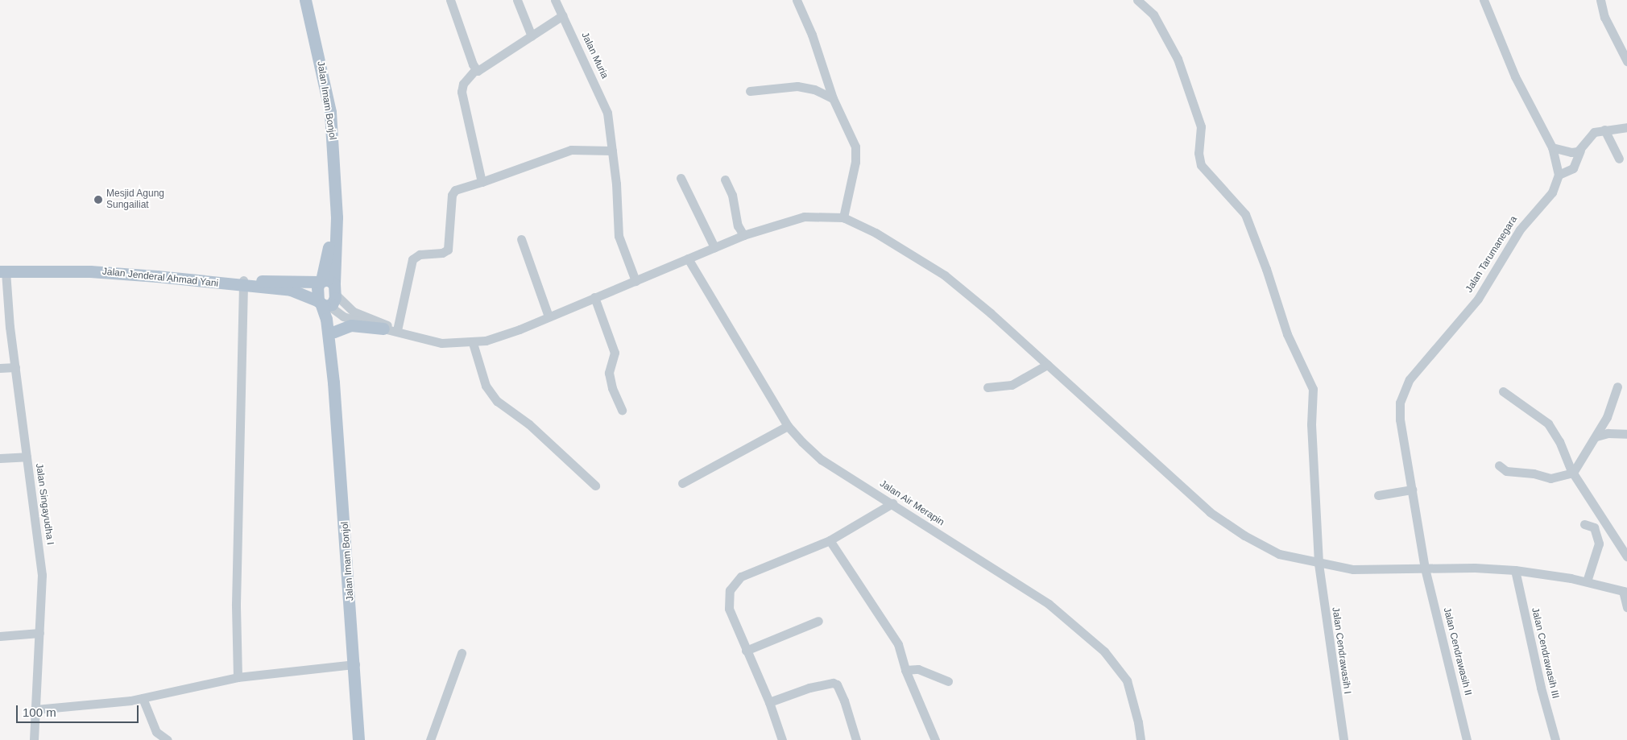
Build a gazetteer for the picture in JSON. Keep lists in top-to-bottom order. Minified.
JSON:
{"streets":{"main road":["Jalan Imam Bonjol","Jalan Jenderal Ahmad Yani"],"street":["Jalan Muria","Jalan Tarumanegara","Jalan Air Merapin","Jalan Singayudha I","Jalan Cendrawasih I","Jalan Cendrawasih II","Jalan Cendrawasih III"]},"crossings":[["Jalan Imam Bonjol","Jalan Jenderal Ahmad Yani"],["Jalan Tarumanegara","Jalan Cendrawasih II"],["Jalan Jenderal Ahmad Yani","Jalan Singayudha I"]],"places":["Mesjid Agung Sungailiat"],"scale_bar":"100 m"}
